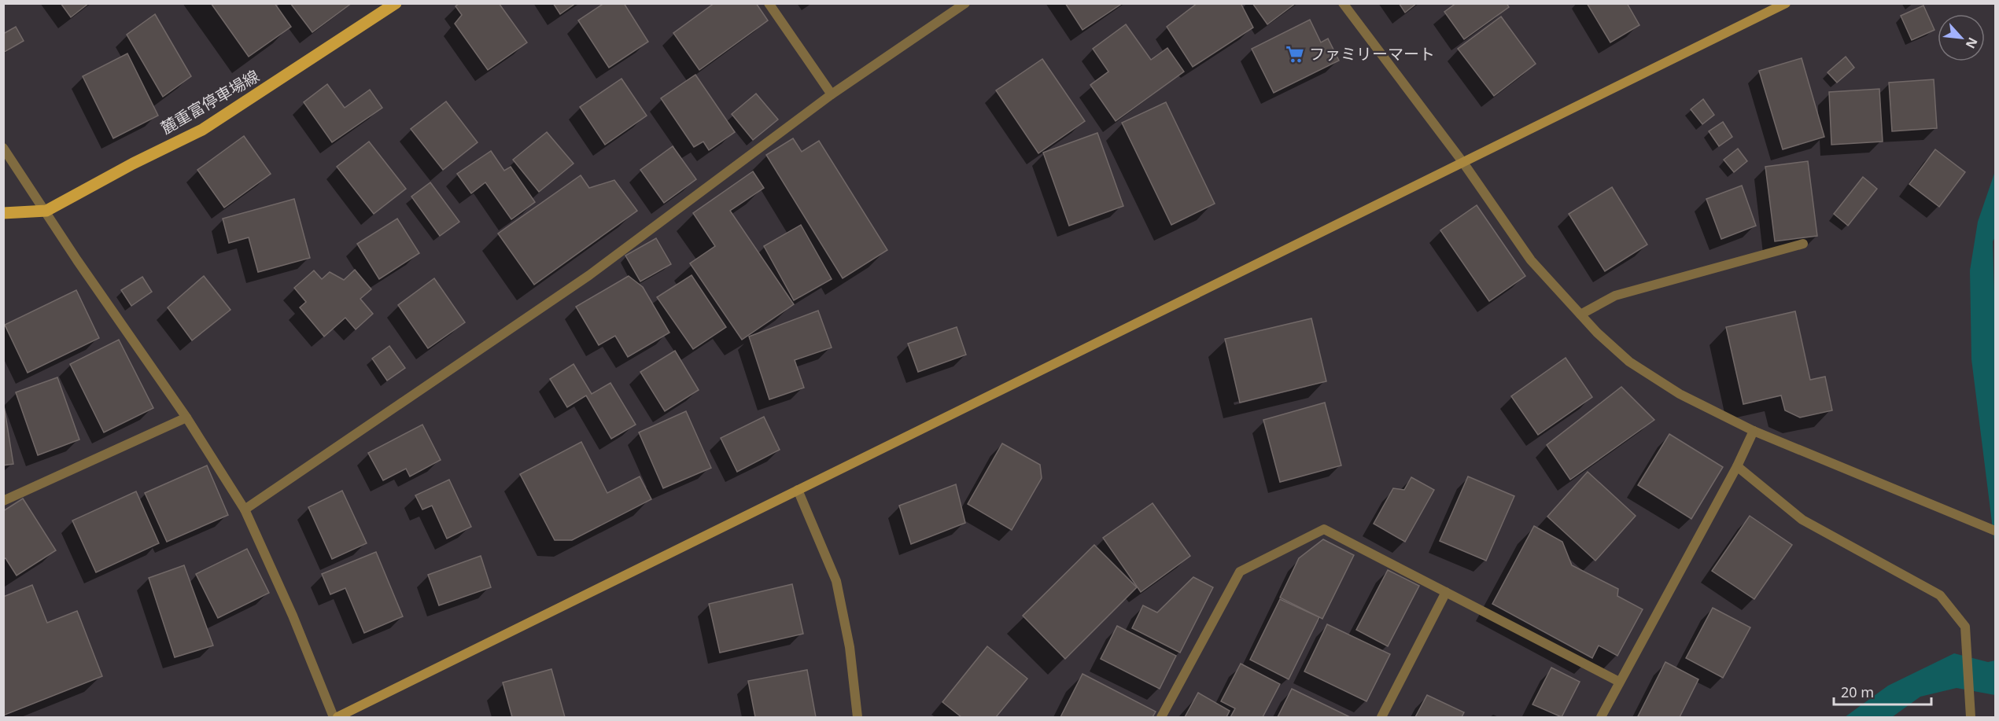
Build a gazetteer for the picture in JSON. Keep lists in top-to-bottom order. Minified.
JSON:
{"streets":{"main road":["麓重富停車場線"]},"places":{"supermarket":["ファミリーマート"]},"scale_bar":"20 m","north":"bottom right"}
